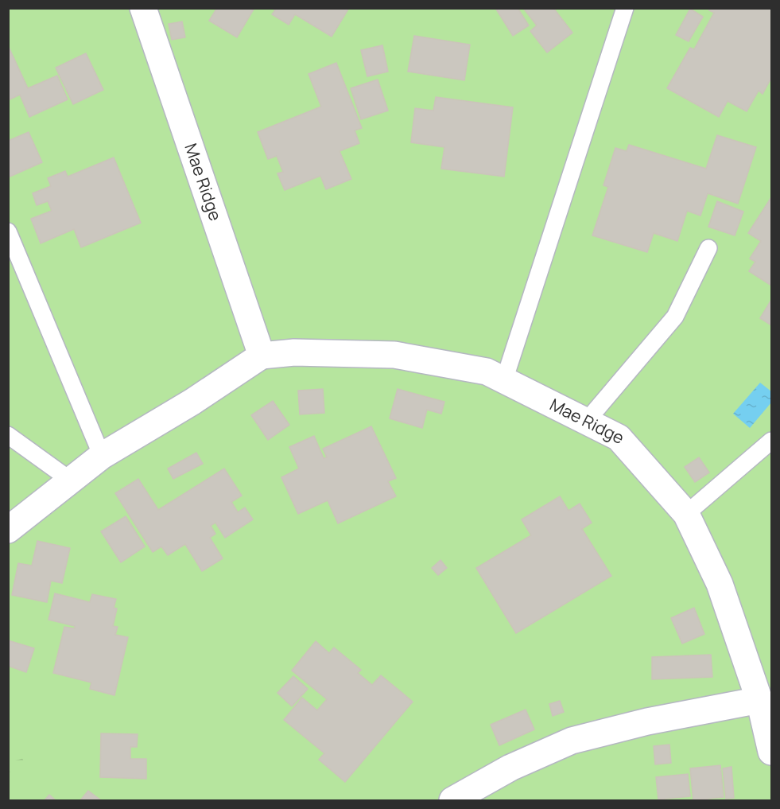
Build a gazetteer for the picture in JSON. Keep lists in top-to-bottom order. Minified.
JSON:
{"streets":{"street":["Mae Ridge"]}}
